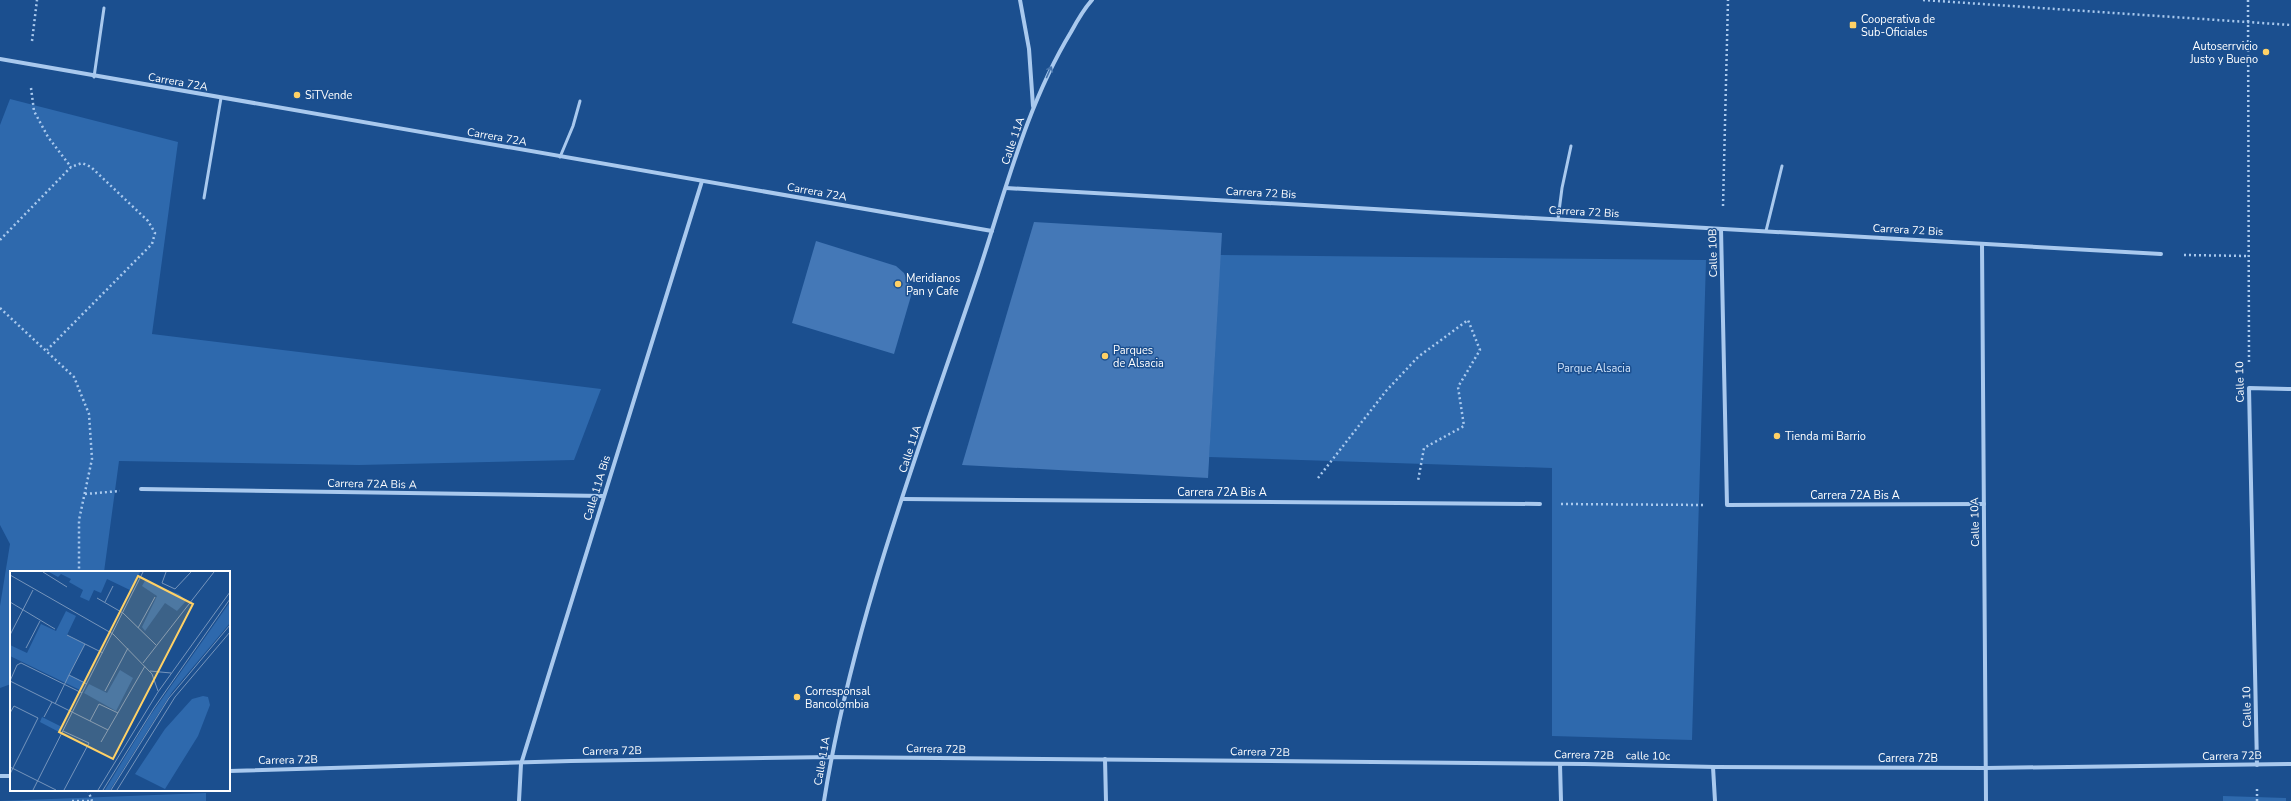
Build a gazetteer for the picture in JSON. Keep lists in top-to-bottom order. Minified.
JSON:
{"streets":{"street":["Carrera 72A","Calle 11A","Carrera 72 Bis","Calle 10B","Calle 10","Carrera 72A Bis A","Calle 11A Bis","Calle 10A","Carrera 72B","calle 10c"]},"crossings":[["Carrera 72A","Calle 11A"],["Carrera 72A","Calle 11A Bis"],["Calle 11A","Carrera 72 Bis"],["Calle 11A","Carrera 72A Bis A"],["Calle 11A","Carrera 72B"],["Carrera 72 Bis","Calle 10B"],["Carrera 72 Bis","Calle 10A"],["Calle 10B","Carrera 72A Bis A"],["Calle 10","Carrera 72B"],["Carrera 72A Bis A","Calle 11A Bis"],["Carrera 72A Bis A","Calle 10A"],["Calle 11A Bis","Carrera 72B"],["Calle 10A","Carrera 72B"],["Carrera 72B","calle 10c"]],"parks":["Parque Alsacia"],"places":{"transit":["Cooperativa de Sub-Oficiales"],"other":["Autoserrvicio Justo y Bueno","SiTVende","Meridianos Pan y Cafe","Parques de Alsacia","Tienda mi Barrio","Corresponsal Bancolombia"]}}
